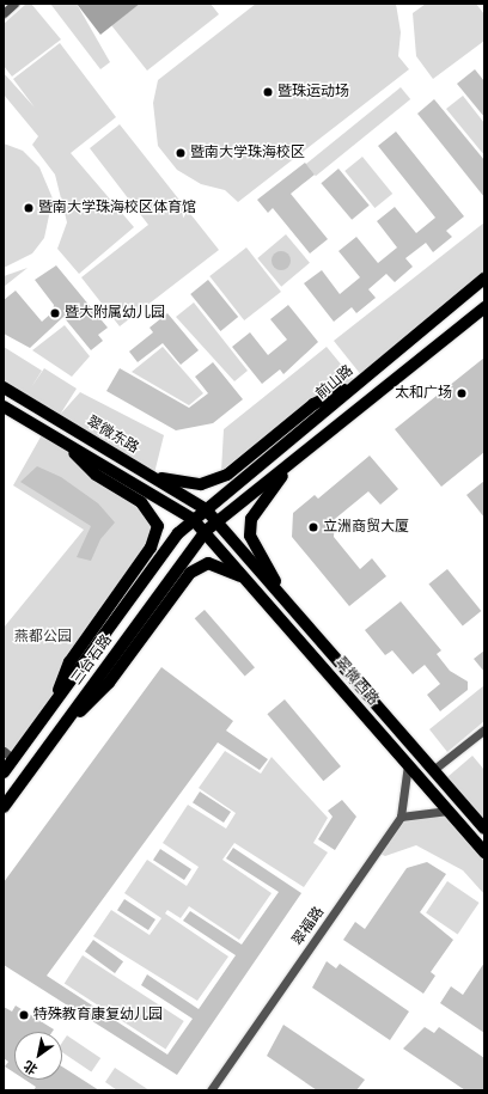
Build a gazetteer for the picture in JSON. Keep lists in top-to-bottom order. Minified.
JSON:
{"streets":{"main road":["前山路","翠微东路","三台石路","翠微西路"],"street":["翠福路"]},"crossings":[["前山路","翠微东路"],["前山路","三台石路"],["前山路","翠微西路"],["翠微东路","翠微西路"],["三台石路","翠微西路"]],"parks":["燕都公园"],"places":["暨珠运动场","暨南大学珠海校区","暨南大学珠海校区体育馆","暨大附属幼儿园","太和广场","立洲商贸大厦","特殊教育康复幼儿园"],"north":"bottom left"}
